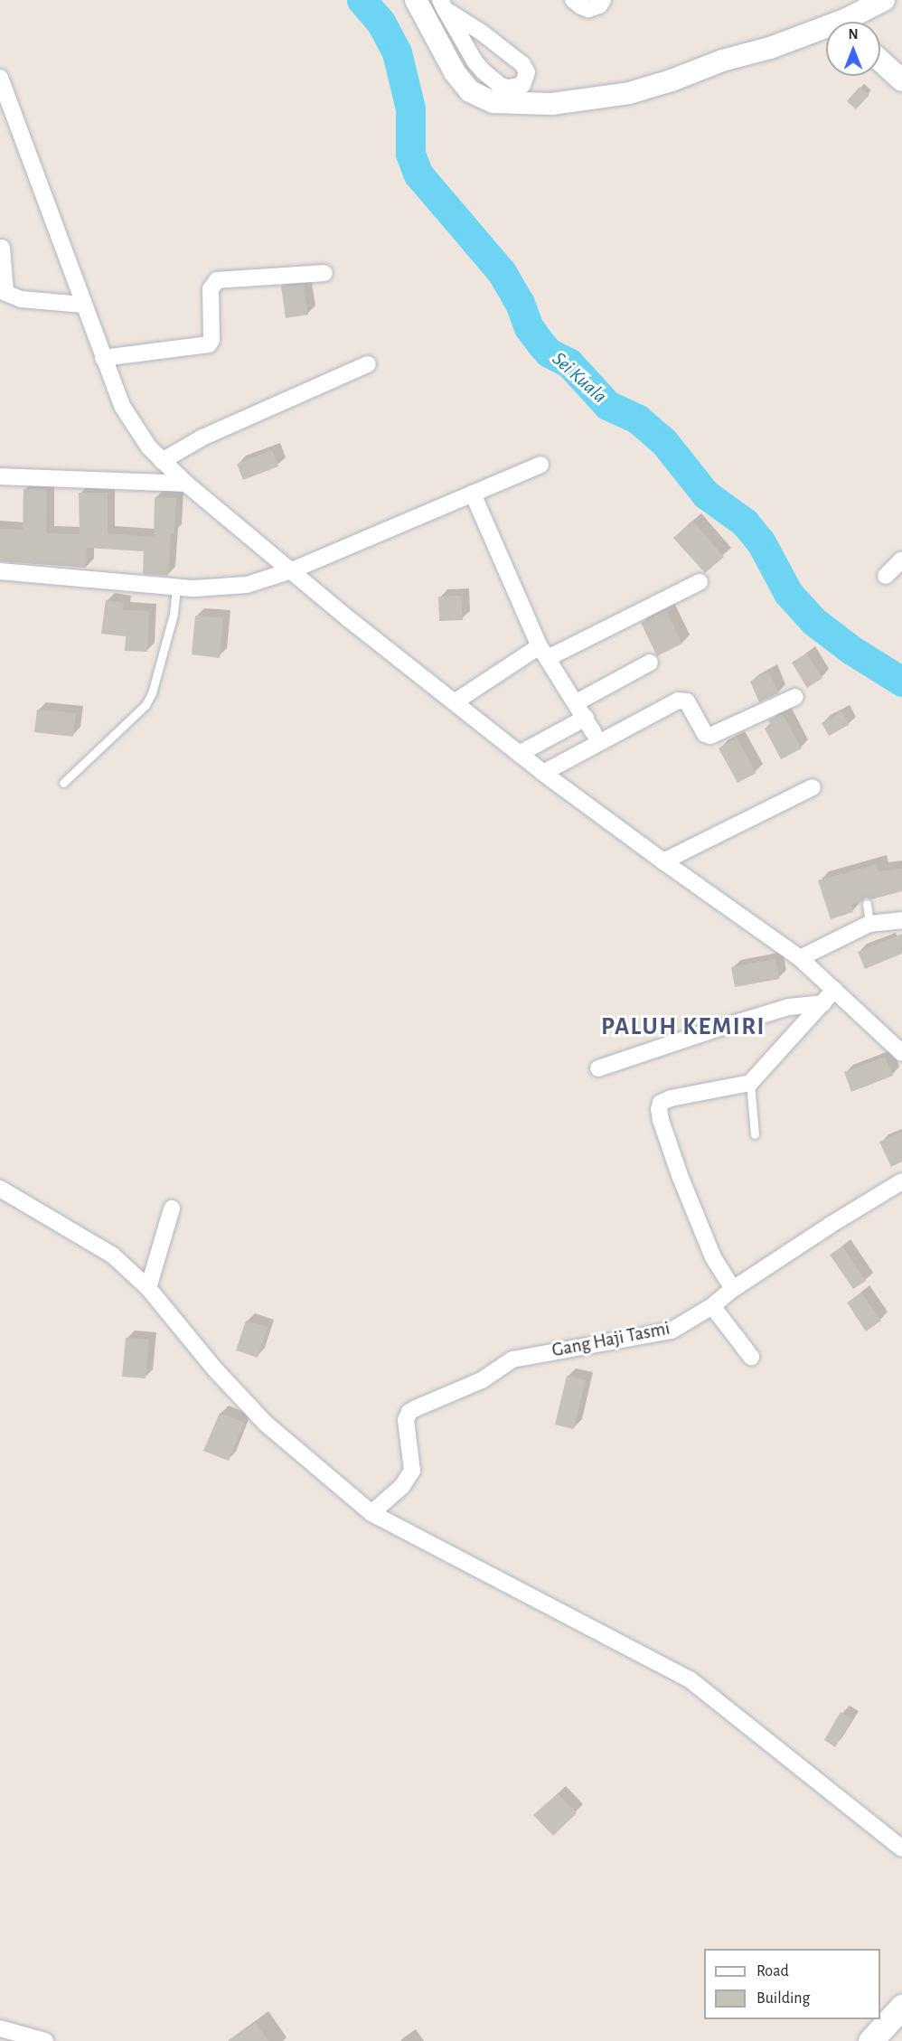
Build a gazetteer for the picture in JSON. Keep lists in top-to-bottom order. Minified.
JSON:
{"streets":{"street":["Gang Haji Tasmi"]},"districts":["PALUH KEMIRI"],"water":["Sei Kuala"],"legend":["Road","Building"],"north":"top"}
